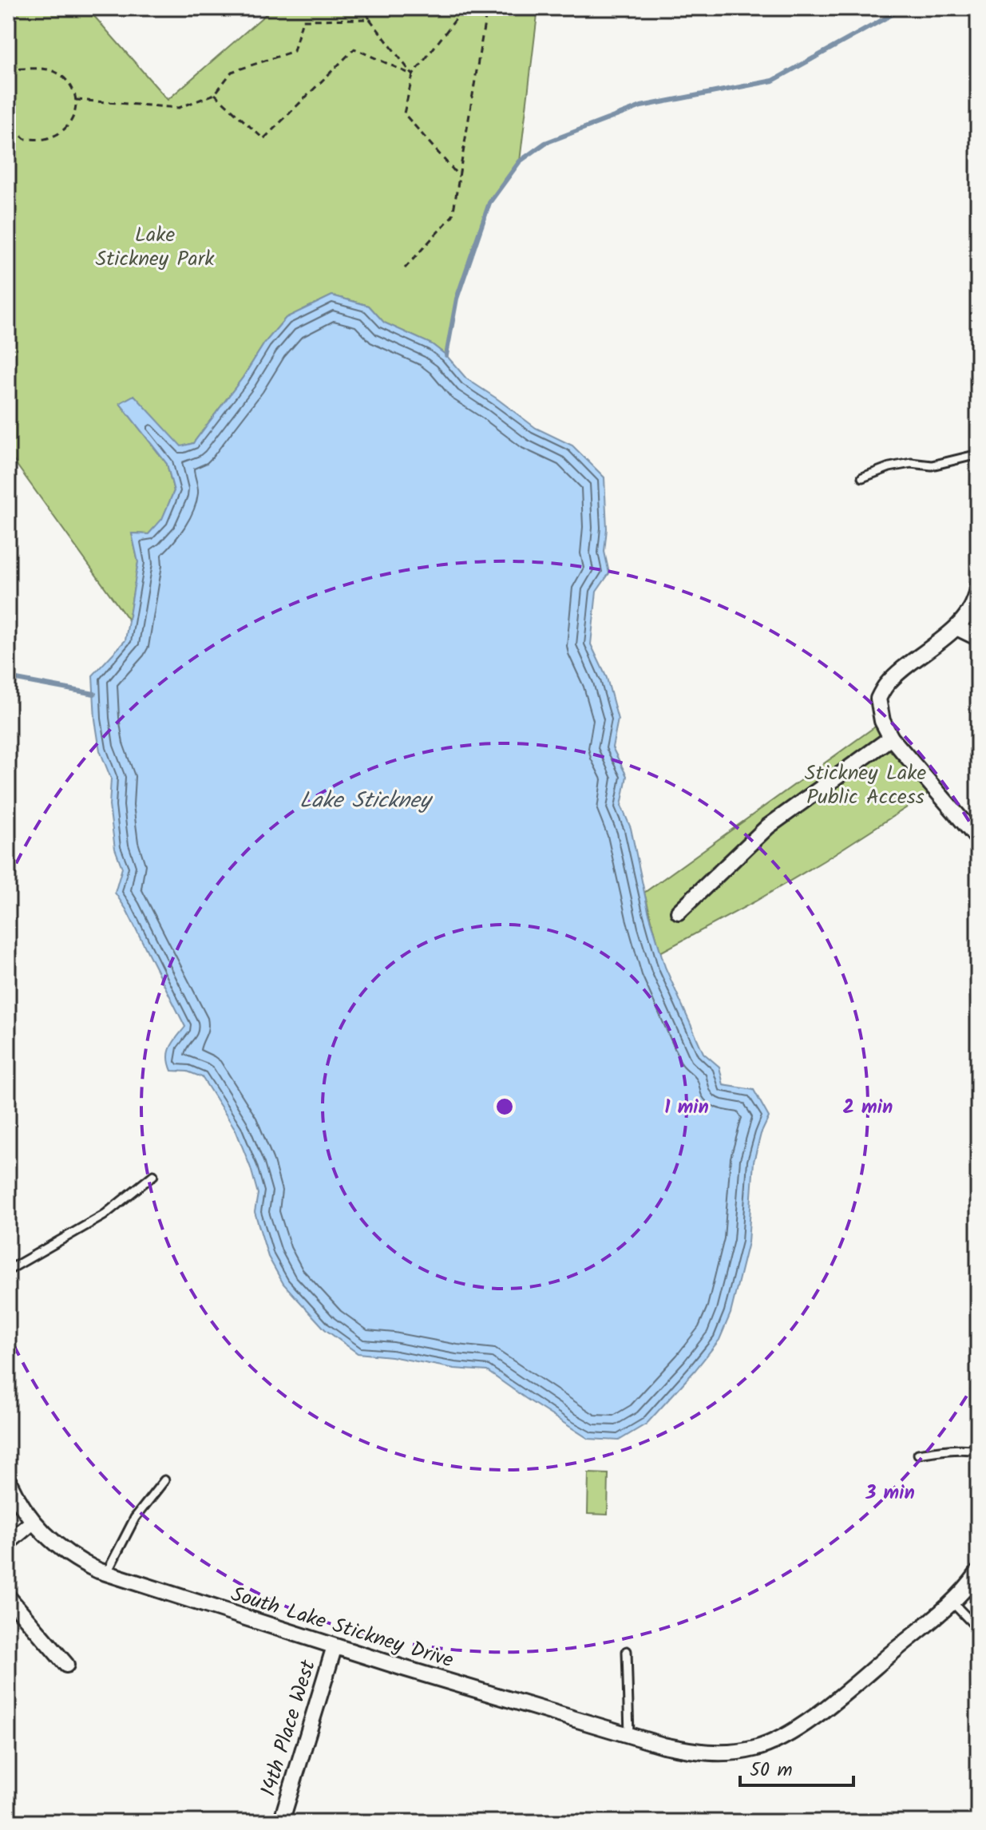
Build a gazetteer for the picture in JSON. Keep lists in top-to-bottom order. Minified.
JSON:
{"streets":{"street":["South Lake Stickney Drive","14th Place West"]},"crossings":[["South Lake Stickney Drive","14th Place West"]],"water":["Lake Stickney"],"parks":["Lake Stickney Park","Stickney Lake Public Access"],"scale_bar":"50 m","rings":["1 min","2 min","3 min"]}
